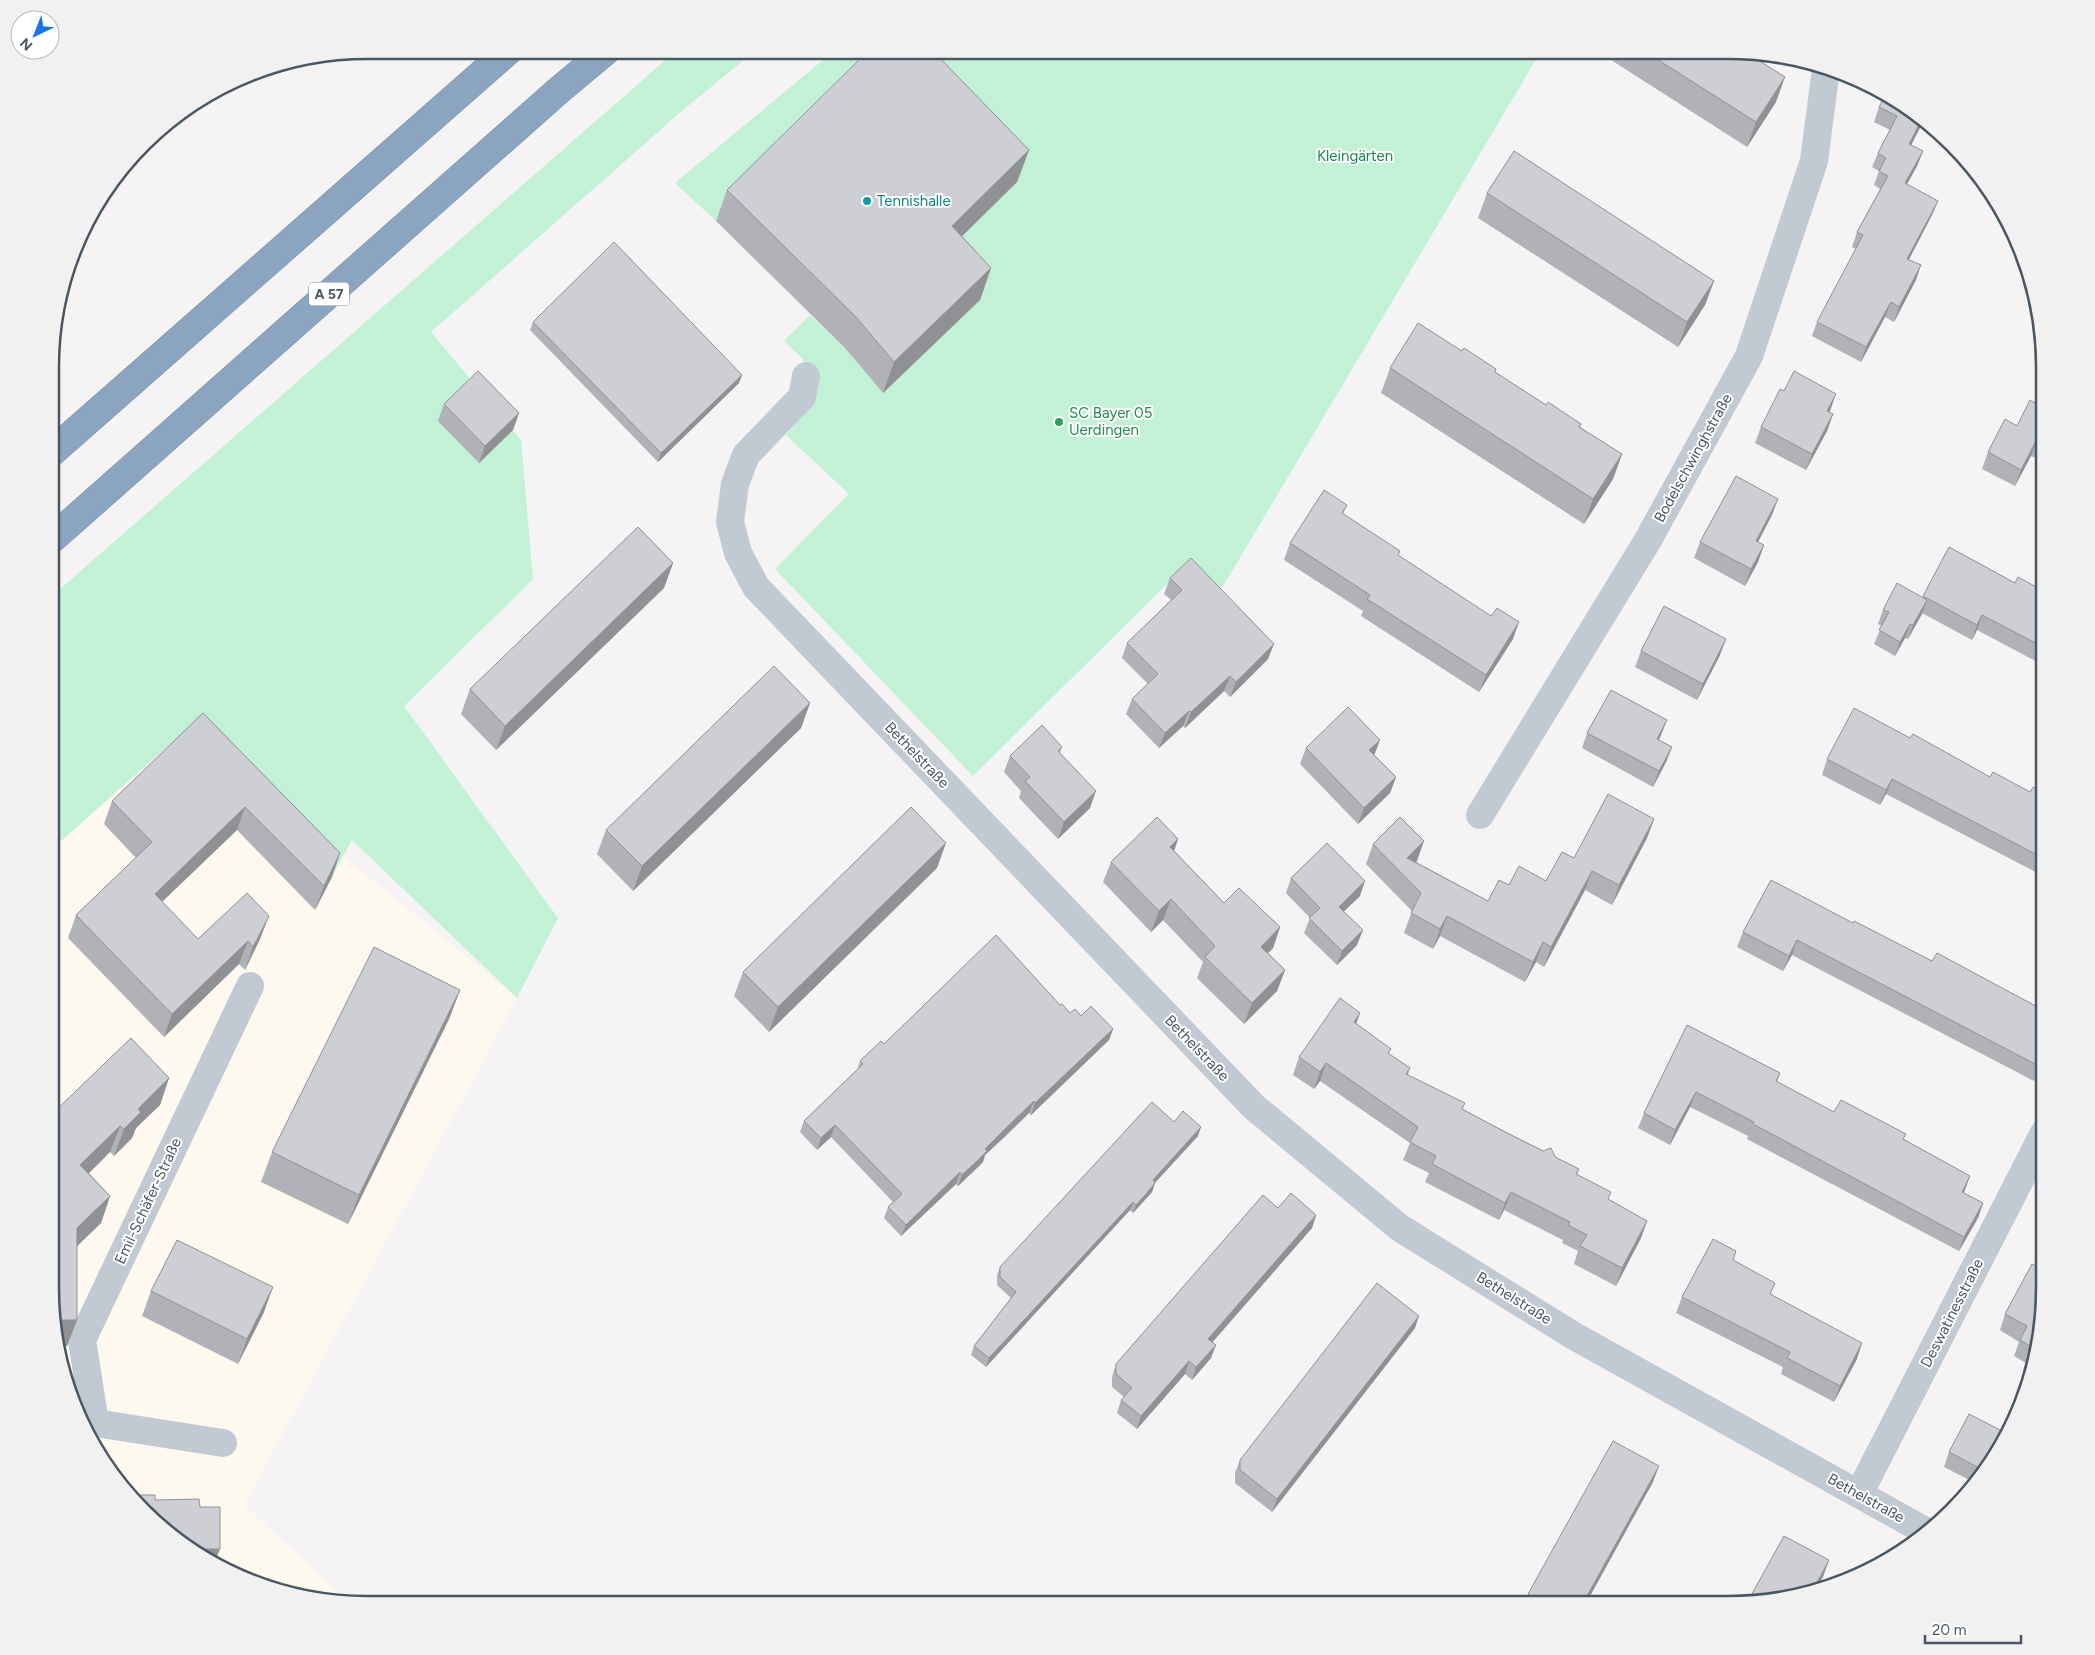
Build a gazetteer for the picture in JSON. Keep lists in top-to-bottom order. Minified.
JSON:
{"streets":{"highway":["A 57"],"street":["Bodelschwinghstraße","Bethelstraße","Emil-Schäfer-Straße","Deswatinesstraße"]},"crossings":[["Bethelstraße","Deswatinesstraße"]],"parks":["Kleingärten"],"places":["Tennishalle","SC Bayer 05 Uerdingen"],"scale_bar":"20 m","north":"bottom left"}
